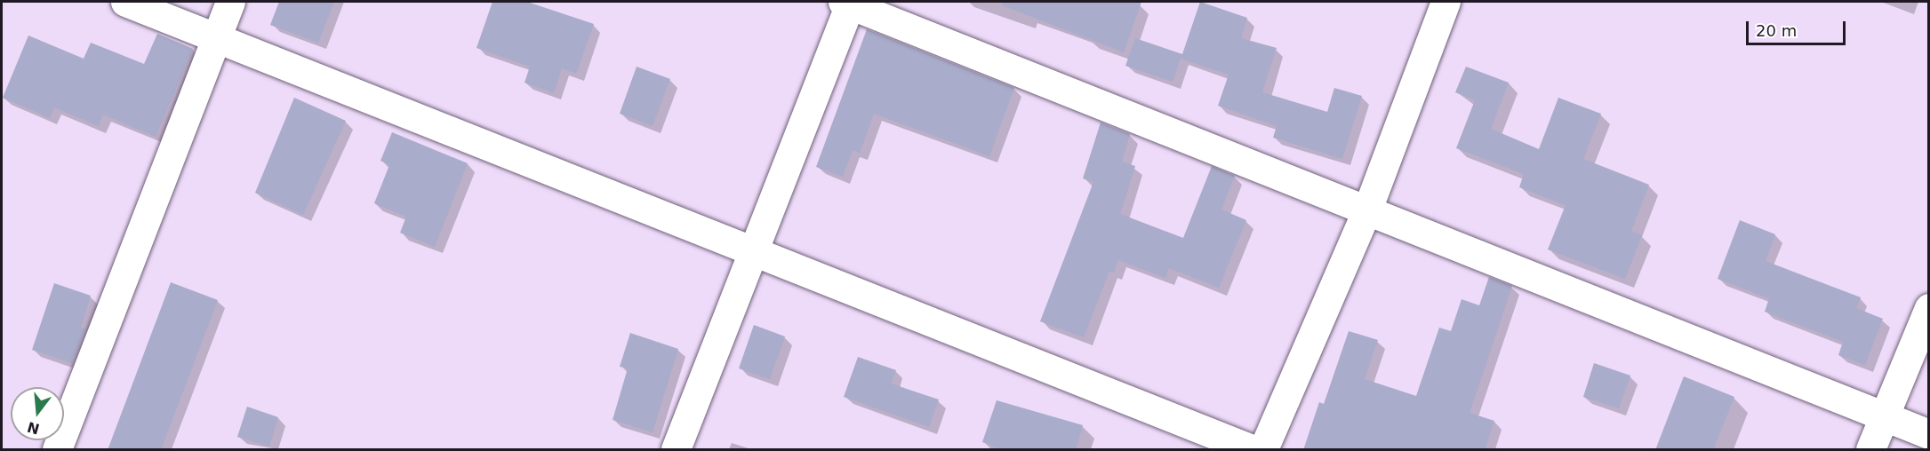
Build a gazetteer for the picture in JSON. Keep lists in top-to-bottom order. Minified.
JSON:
{"scale_bar":"20 m","north":"bottom"}
